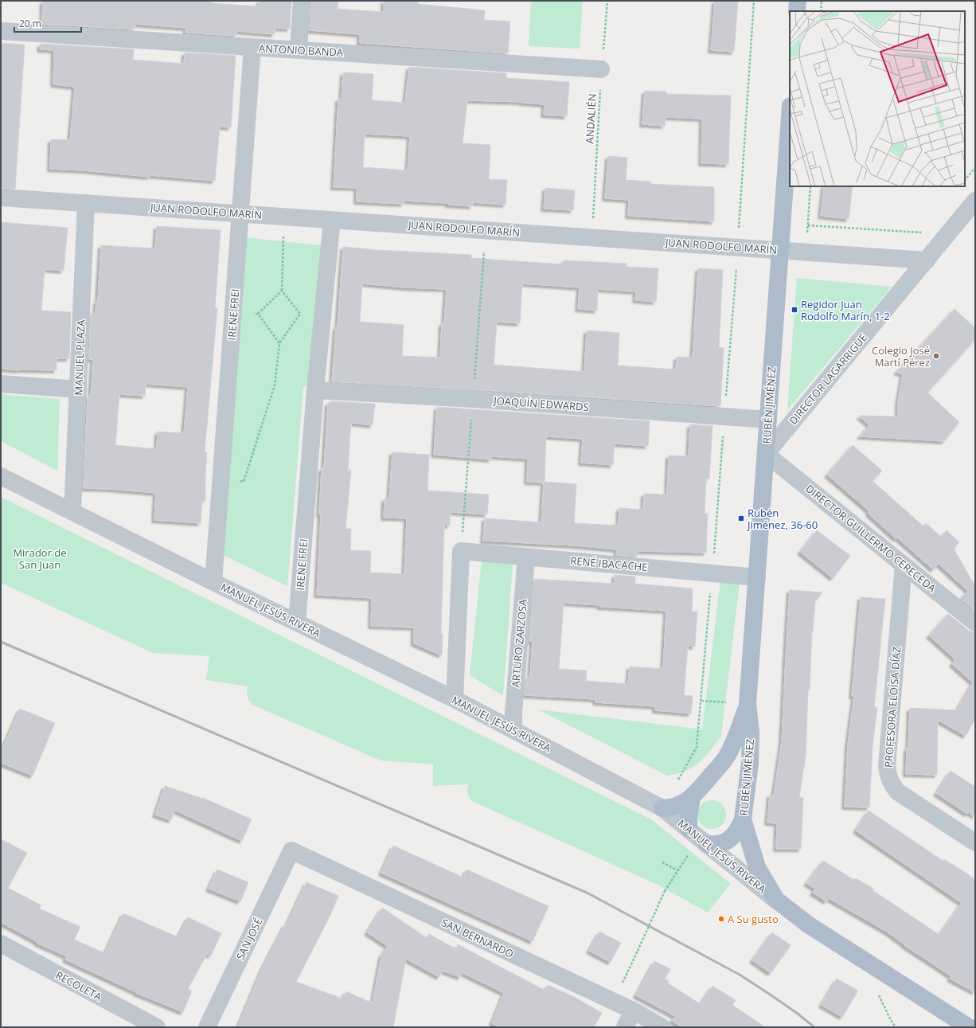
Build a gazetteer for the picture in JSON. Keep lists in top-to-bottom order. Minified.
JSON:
{"streets":{"main road":["RUBÉN JIMÉNEZ","MANUEL JESÚS RIVERA"],"street":["ANTONIO BANDA","JUAN RODOLFO MARÍN","IRENE FREI","MANUEL PLAZA","DIRECTOR LAGARRIGUE","JOAQUÍN EDWARDS","DIRECTOR GUILLERMO CERECEDA","RENÉ IBACACHE","ARTURO ZARZOSA","PROFESORA ELOÍSA DÍAZ","SAN BERNARDO","SAN JOSÉ","RECOLETA"],"path":["ANDALIÉN"]},"crossings":[["ANTONIO BANDA","ANDALIÉN"],["ANTONIO BANDA","IRENE FREI"],["ANDALIÉN","JUAN RODOLFO MARÍN"],["JUAN RODOLFO MARÍN","IRENE FREI"],["JUAN RODOLFO MARÍN","MANUEL PLAZA"],["JUAN RODOLFO MARÍN","DIRECTOR LAGARRIGUE"],["JUAN RODOLFO MARÍN","RUBÉN JIMÉNEZ"],["IRENE FREI","JOAQUÍN EDWARDS"],["IRENE FREI","MANUEL JESÚS RIVERA"],["MANUEL PLAZA","MANUEL JESÚS RIVERA"],["DIRECTOR LAGARRIGUE","RUBÉN JIMÉNEZ"],["DIRECTOR LAGARRIGUE","DIRECTOR GUILLERMO CERECEDA"],["JOAQUÍN EDWARDS","RUBÉN JIMÉNEZ"],["RUBÉN JIMÉNEZ","DIRECTOR GUILLERMO CERECEDA"],["RUBÉN JIMÉNEZ","RENÉ IBACACHE"],["RUBÉN JIMÉNEZ","MANUEL JESÚS RIVERA"],["DIRECTOR GUILLERMO CERECEDA","PROFESORA ELOÍSA DÍAZ"],["RENÉ IBACACHE","MANUEL JESÚS RIVERA"],["RENÉ IBACACHE","ARTURO ZARZOSA"],["MANUEL JESÚS RIVERA","ARTURO ZARZOSA"],["SAN BERNARDO","SAN JOSÉ"]],"parks":["Mirador de San Juan"],"places":{"transit":["Regidor Juan Rodolfo Marín, 1-2","Rubén Jiménez, 36-60"],"other":["Colegio José Martí Pérez","A Su gusto"]},"scale_bar":"20 m"}
